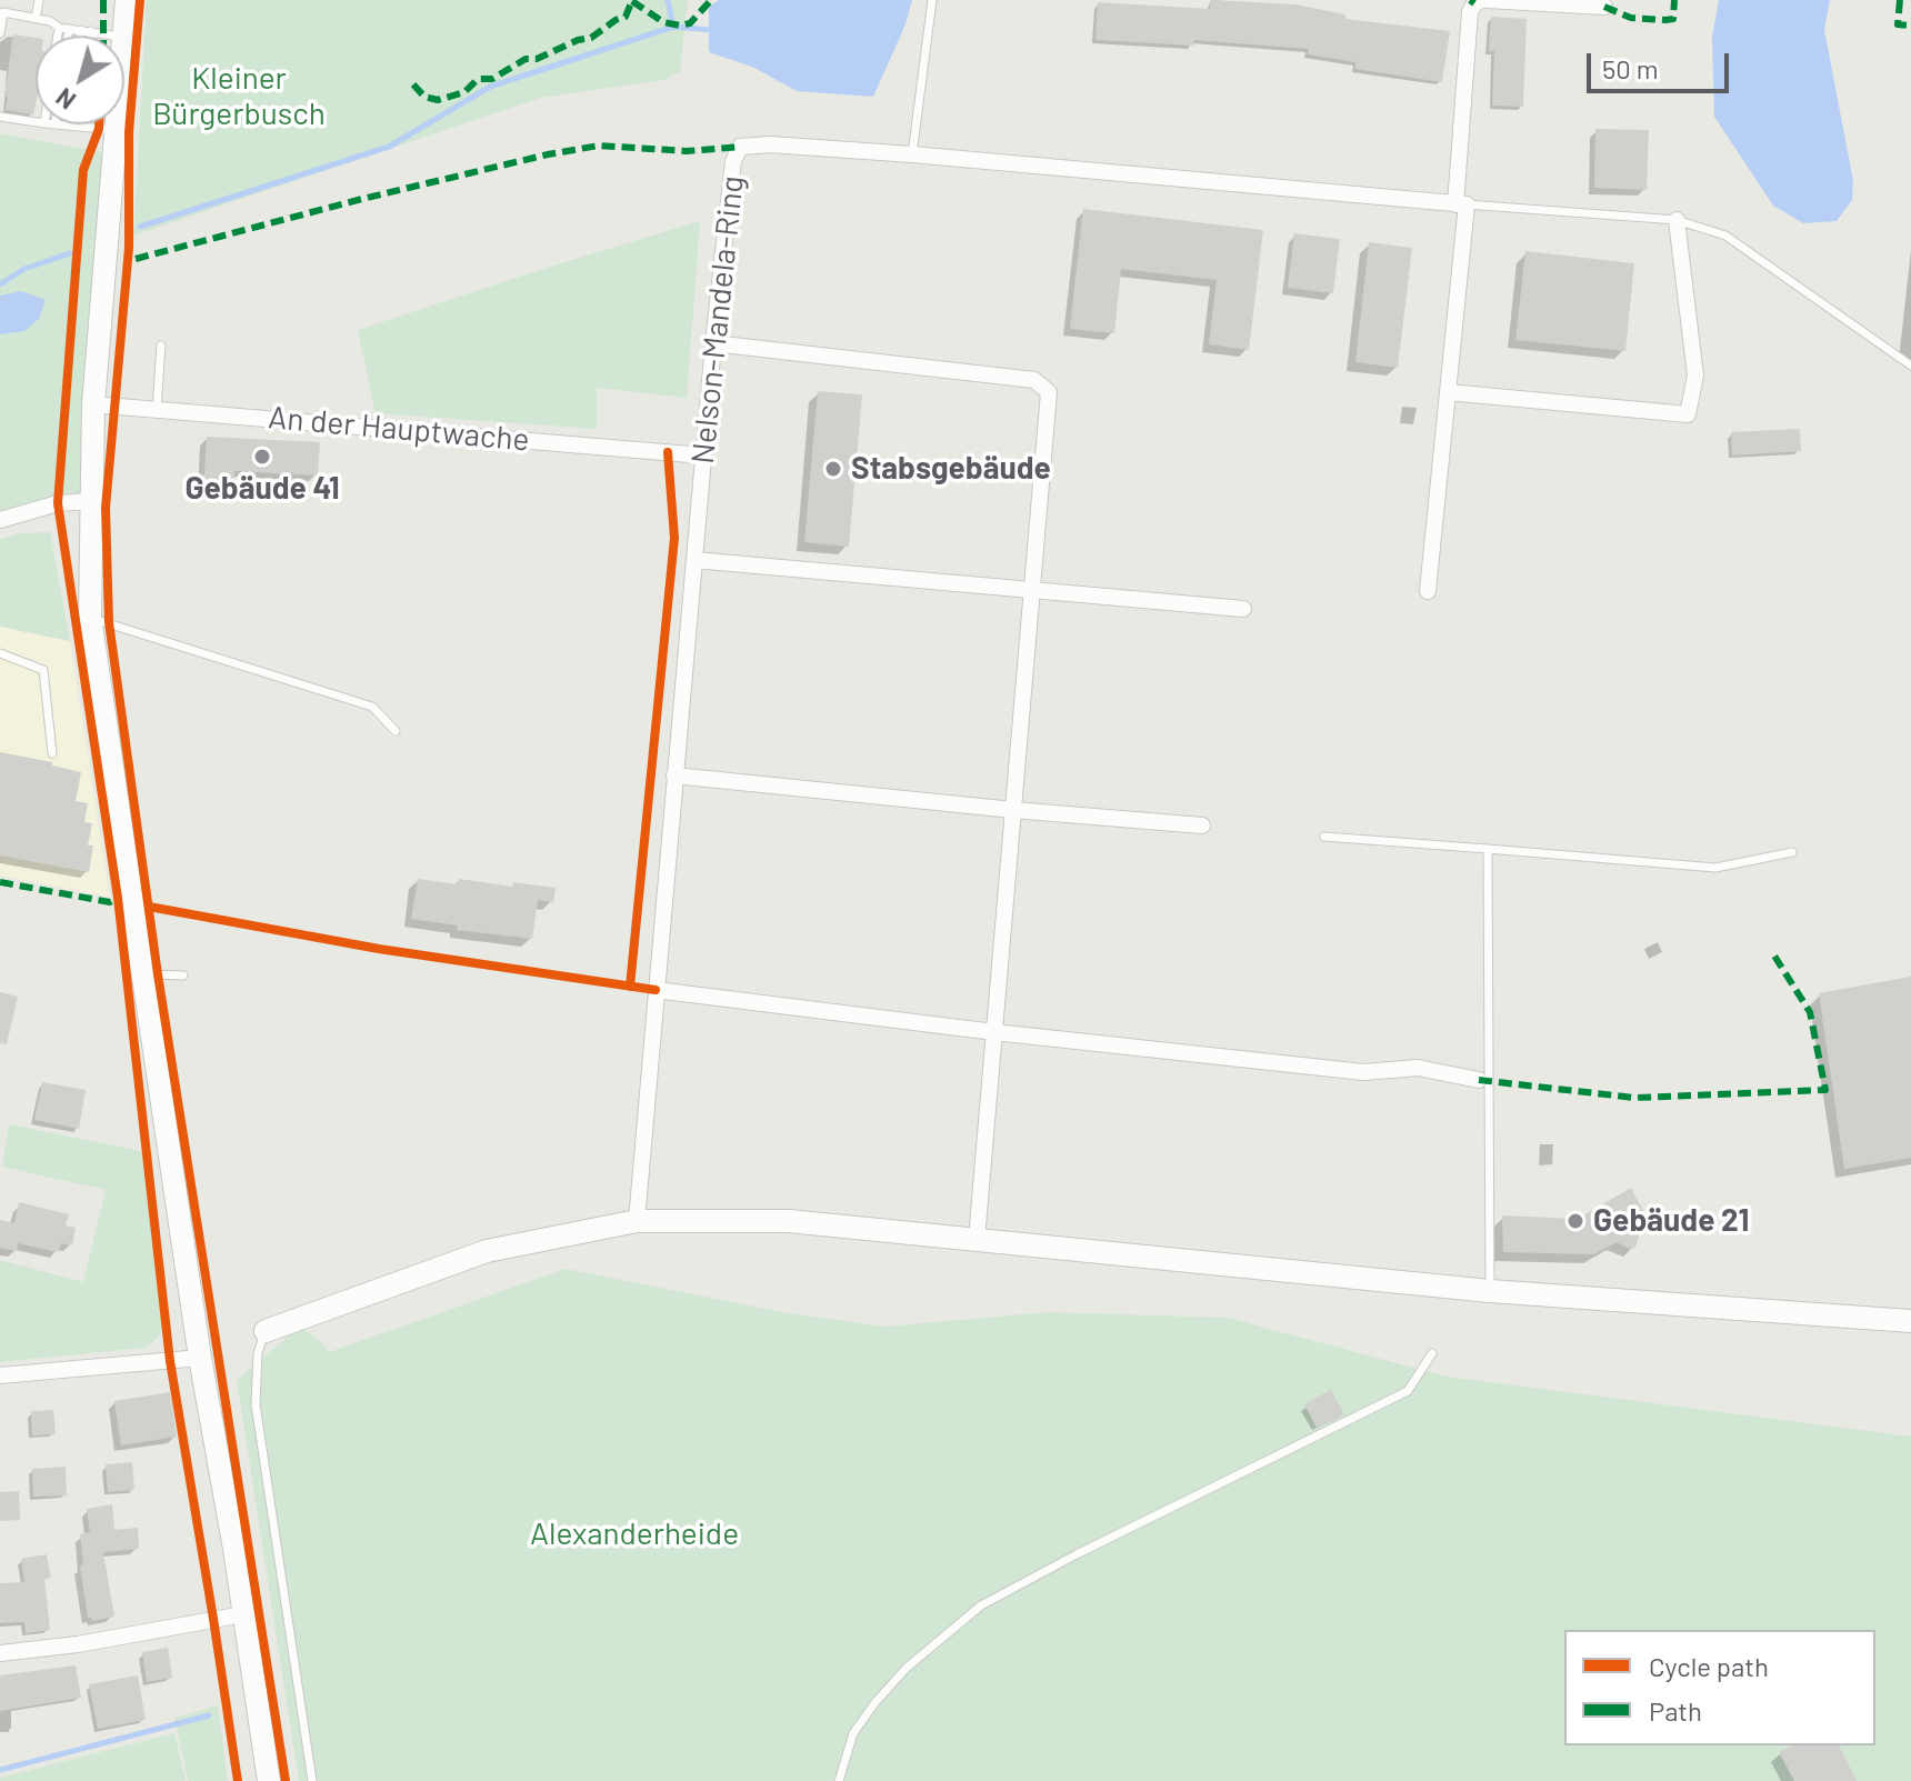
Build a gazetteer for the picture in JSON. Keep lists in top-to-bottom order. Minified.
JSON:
{"streets":{"street":["Nelson-Mandela-Ring","An der Hauptwache"]},"crossings":[["Nelson-Mandela-Ring","An der Hauptwache"]],"parks":["Kleiner Bürgerbusch","Alexanderheide"],"places":["Gebäude 41","Stabsgebäude","Gebäude 21"],"legend":["Cycle path","Path"],"scale_bar":"50 m","north":"bottom left"}
